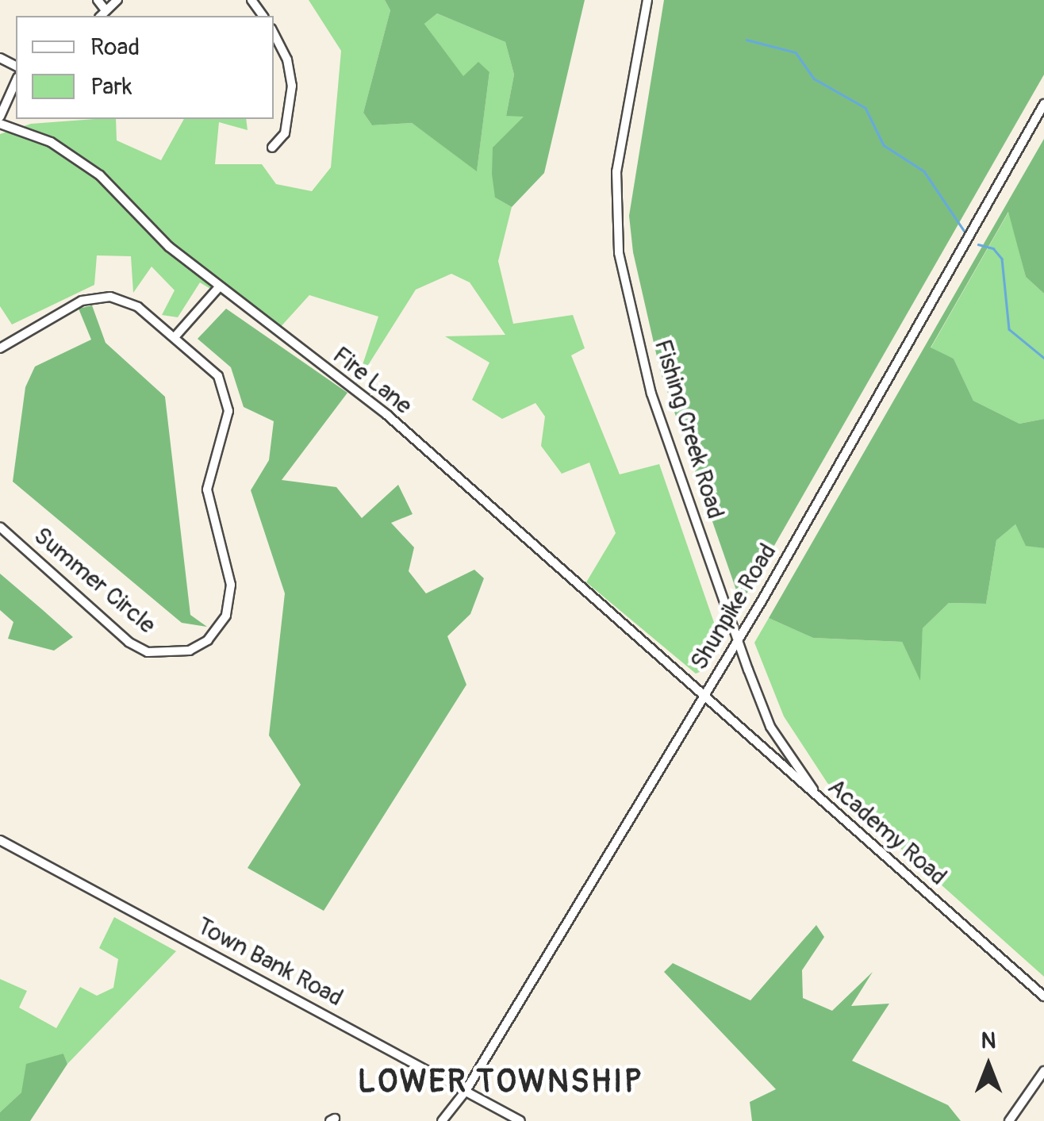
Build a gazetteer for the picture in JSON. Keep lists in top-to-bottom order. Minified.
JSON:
{"streets":{"street":["Fire Lane","Fishing Creek Road","Summer Circle","Shunpike Road","Academy Road","Town Bank Road"]},"crossings":[["Fire Lane","Shunpike Road"],["Fire Lane","Academy Road"],["Fishing Creek Road","Shunpike Road"],["Fishing Creek Road","Academy Road"],["Shunpike Road","Academy Road"],["Shunpike Road","Town Bank Road"]],"districts":["LOWER TOWNSHIP"],"legend":["Road","Park"],"north":"top"}
